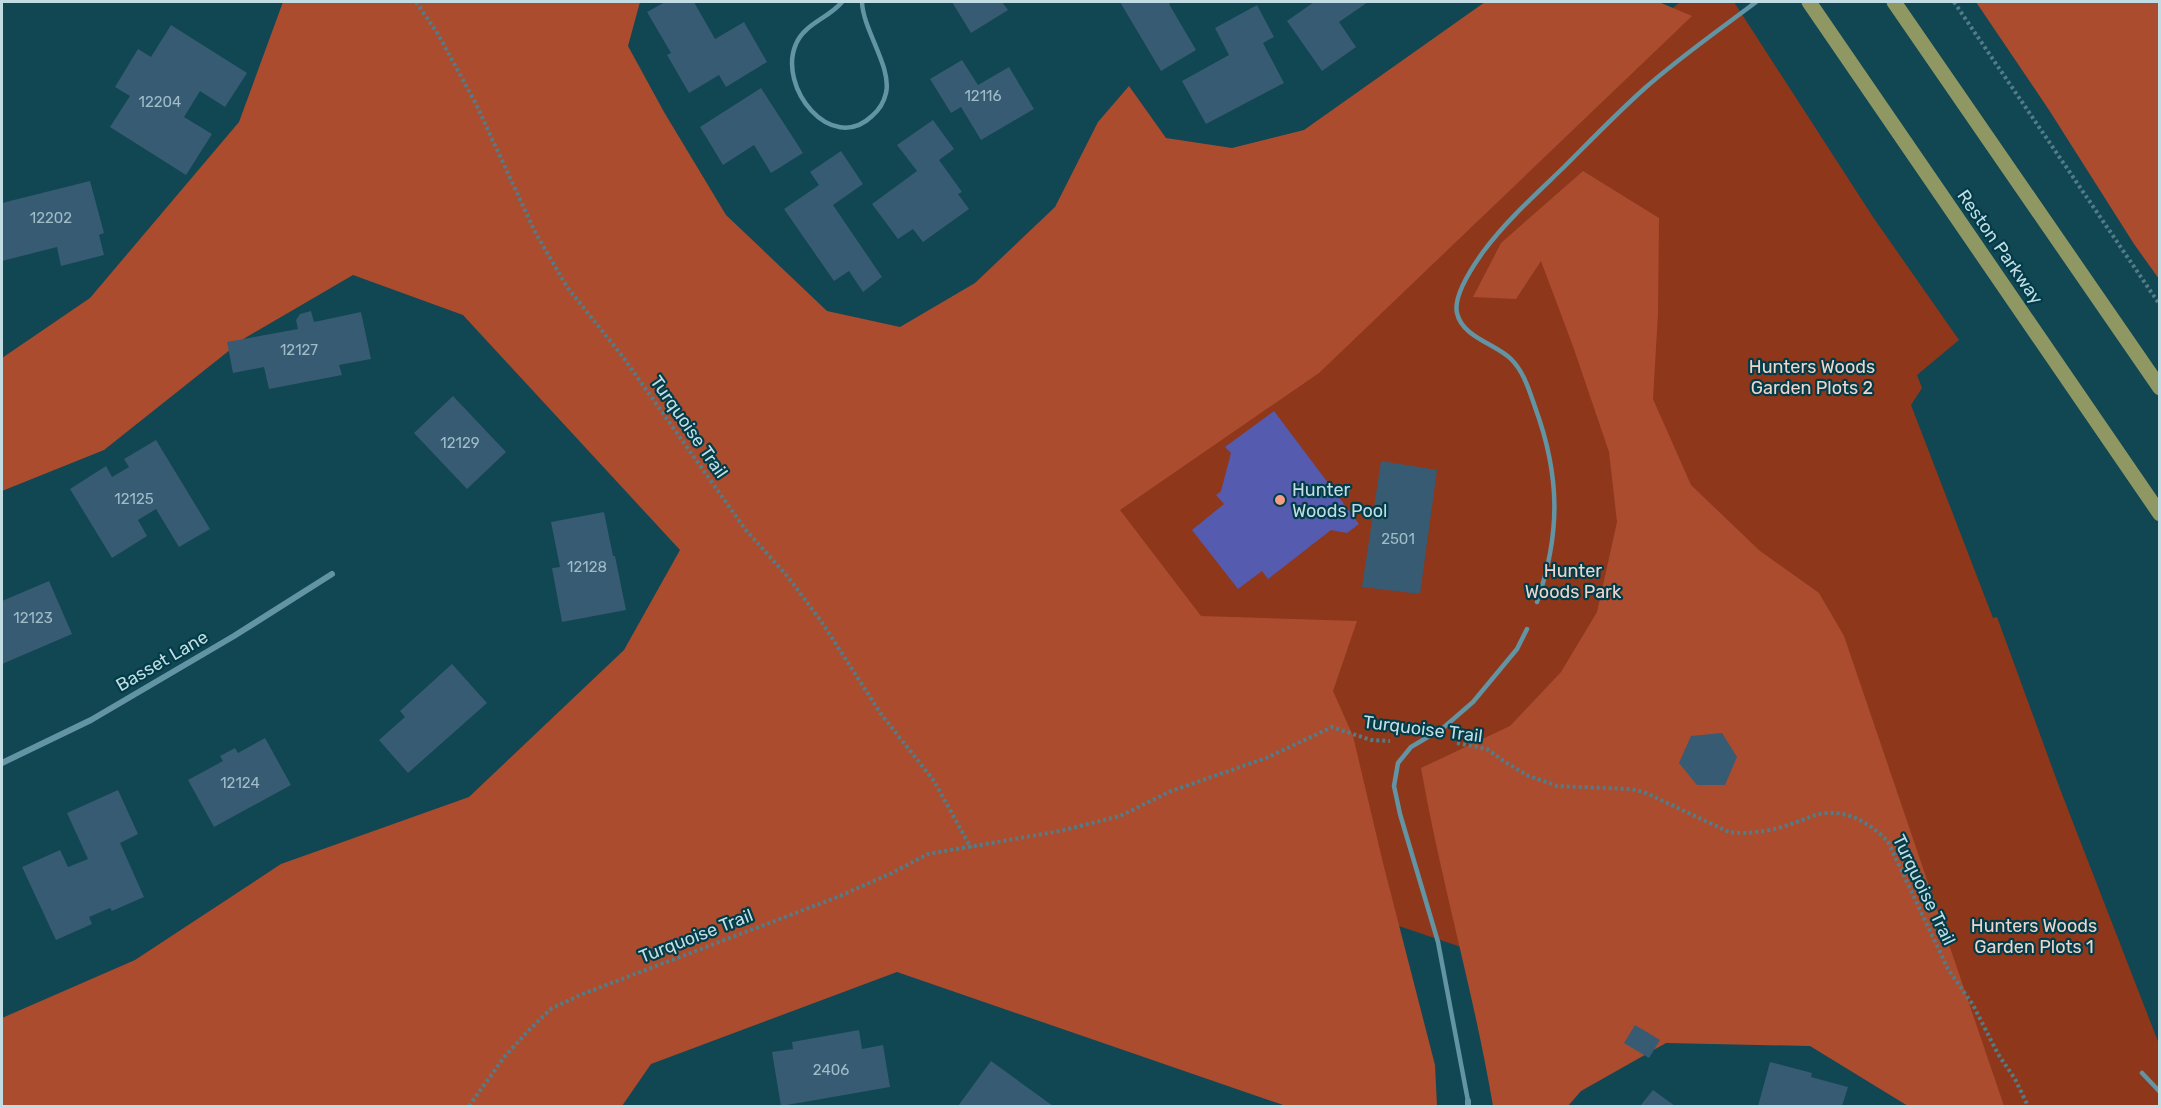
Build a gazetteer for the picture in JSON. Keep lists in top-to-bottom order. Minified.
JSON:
{"streets":{"main road":["Reston Parkway"],"street":["Basset Lane"],"path":["Turquoise Trail"]},"parks":["Hunters Woods Garden Plots 2","Hunter Woods Park","Hunters Woods Garden Plots 1"],"places":["Hunter Woods Pool"],"house_numbers":["12116","12204","12202","12127","12129","12125","2501","12128","12123","12124","2406"]}
